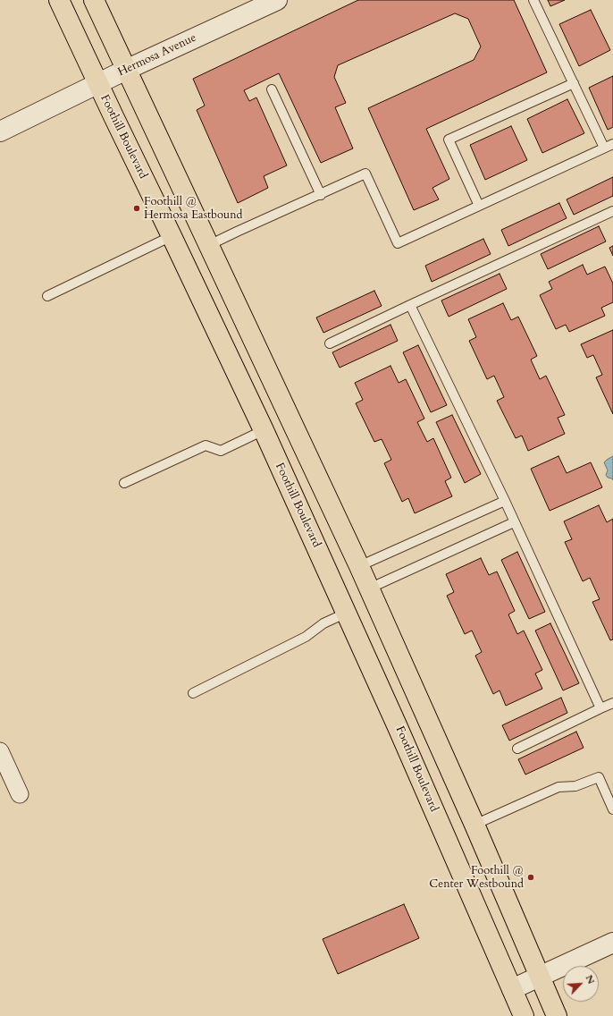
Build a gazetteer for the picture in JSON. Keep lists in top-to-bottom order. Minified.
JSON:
{"streets":{"main road":["Foothill Boulevard"],"street":["Hermosa Avenue"]},"crossings":[["Hermosa Avenue","Foothill Boulevard"]],"places":["Foothill @ Hermosa Eastbound","Foothill @ Center Westbound"],"north":"top right"}
